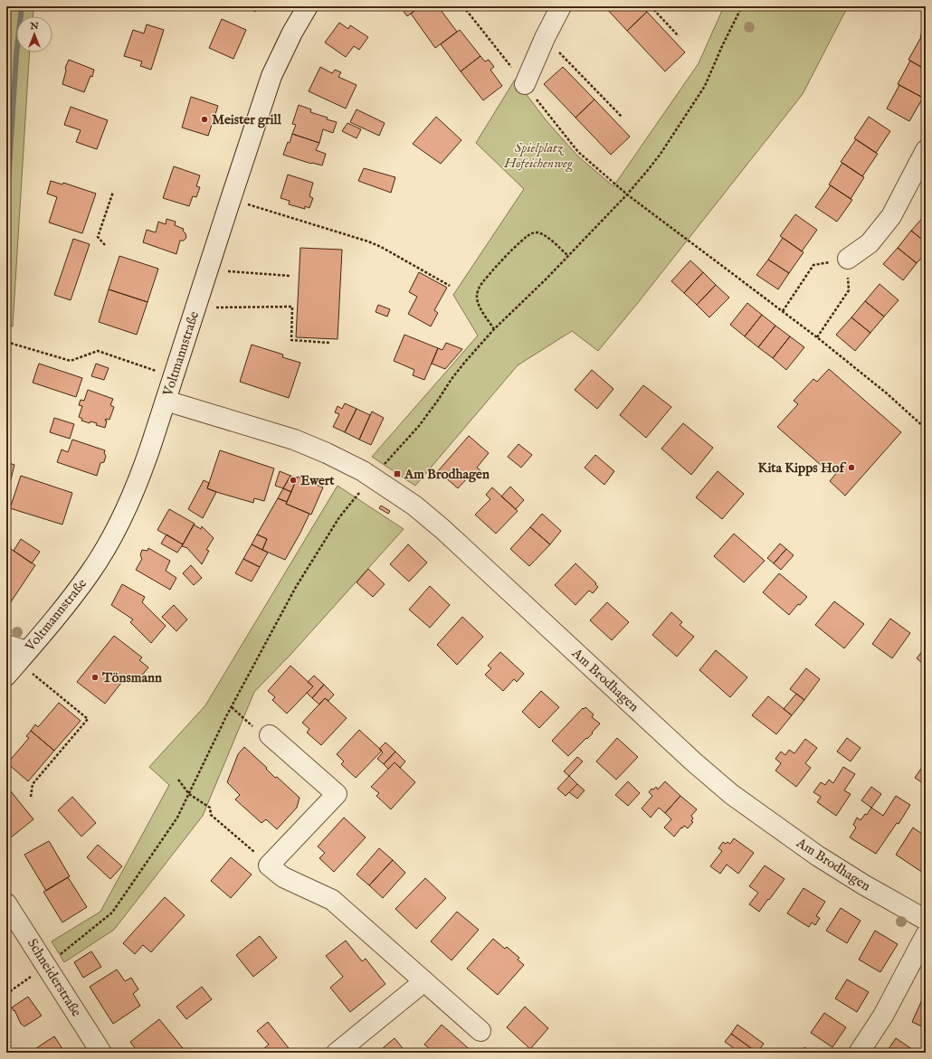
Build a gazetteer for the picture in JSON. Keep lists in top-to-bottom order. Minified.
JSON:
{"streets":{"street":["Voltmannstraße","Am Brodhagen","Schneiderstraße"]},"crossings":[["Voltmannstraße","Am Brodhagen"]],"parks":["Spielplatz Hofeichenweg"],"places":{"other":["Meister grill","Kita Kipps Hof","Ewert","Tönsmann"],"transit":["Am Brodhagen"]},"north":"top"}
